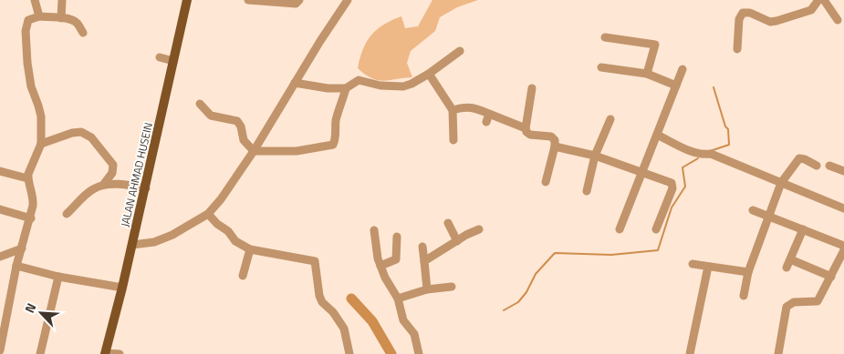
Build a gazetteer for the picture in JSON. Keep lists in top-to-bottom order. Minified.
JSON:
{"streets":{"main road":["JALAN AHMAD HUSEIN"]},"north":"top left"}
